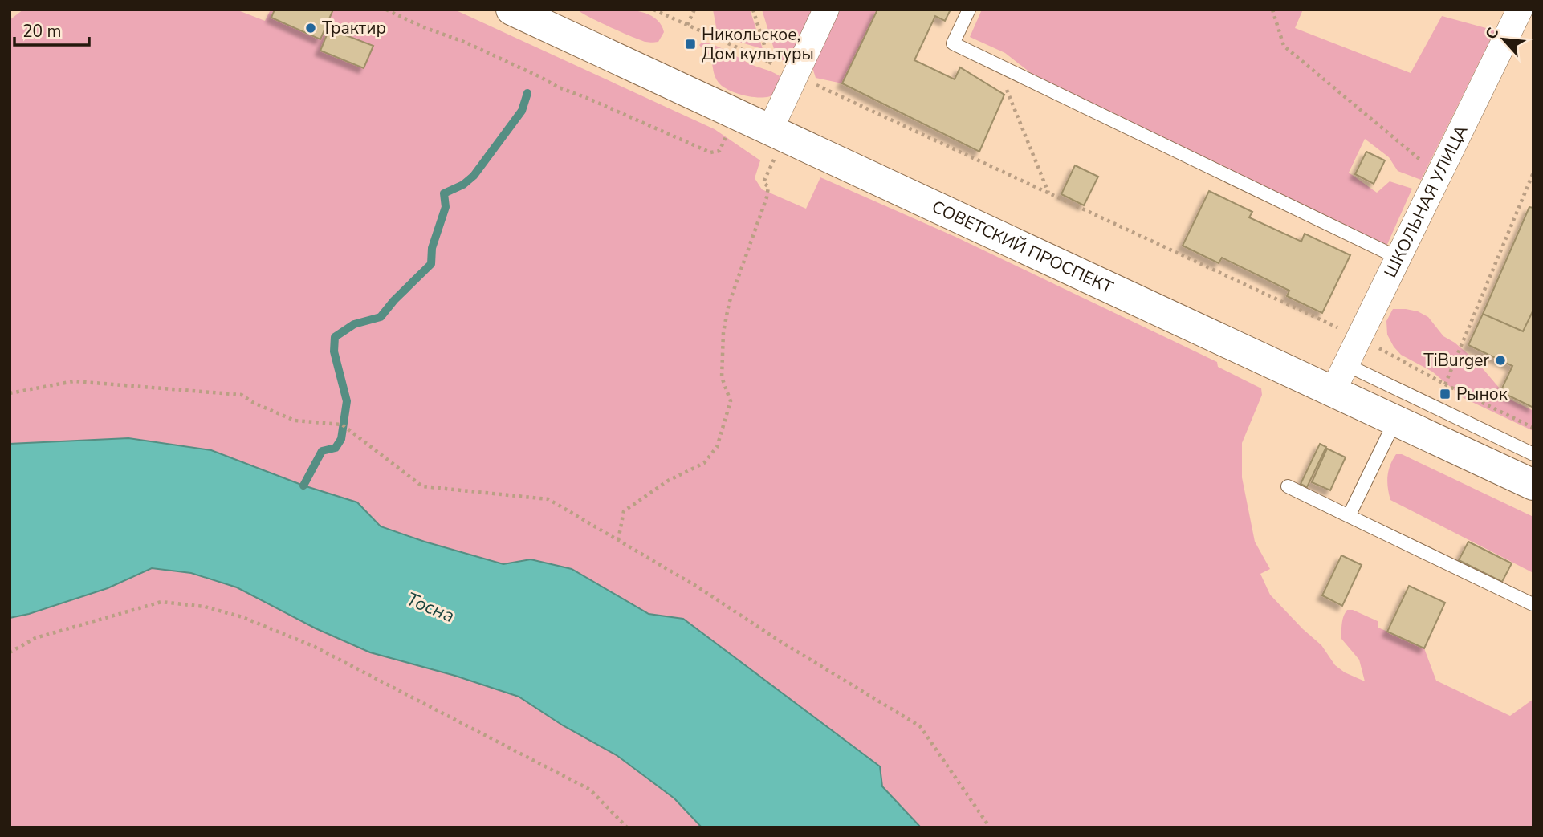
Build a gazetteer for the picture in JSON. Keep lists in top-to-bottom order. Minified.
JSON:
{"streets":{"main road":["СОВЕТСКИЙ ПРОСПЕКТ"],"street":["ШКОЛЬНАЯ УЛИЦА"]},"crossings":[["ШКОЛЬНАЯ УЛИЦА","СОВЕТСКИЙ ПРОСПЕКТ"]],"water":["Тосна"],"places":{"other":["Трактир","TiBurger"],"transit":["Никольское, Дом культуры","Рынок"]},"scale_bar":"20 m","north":"top left"}
